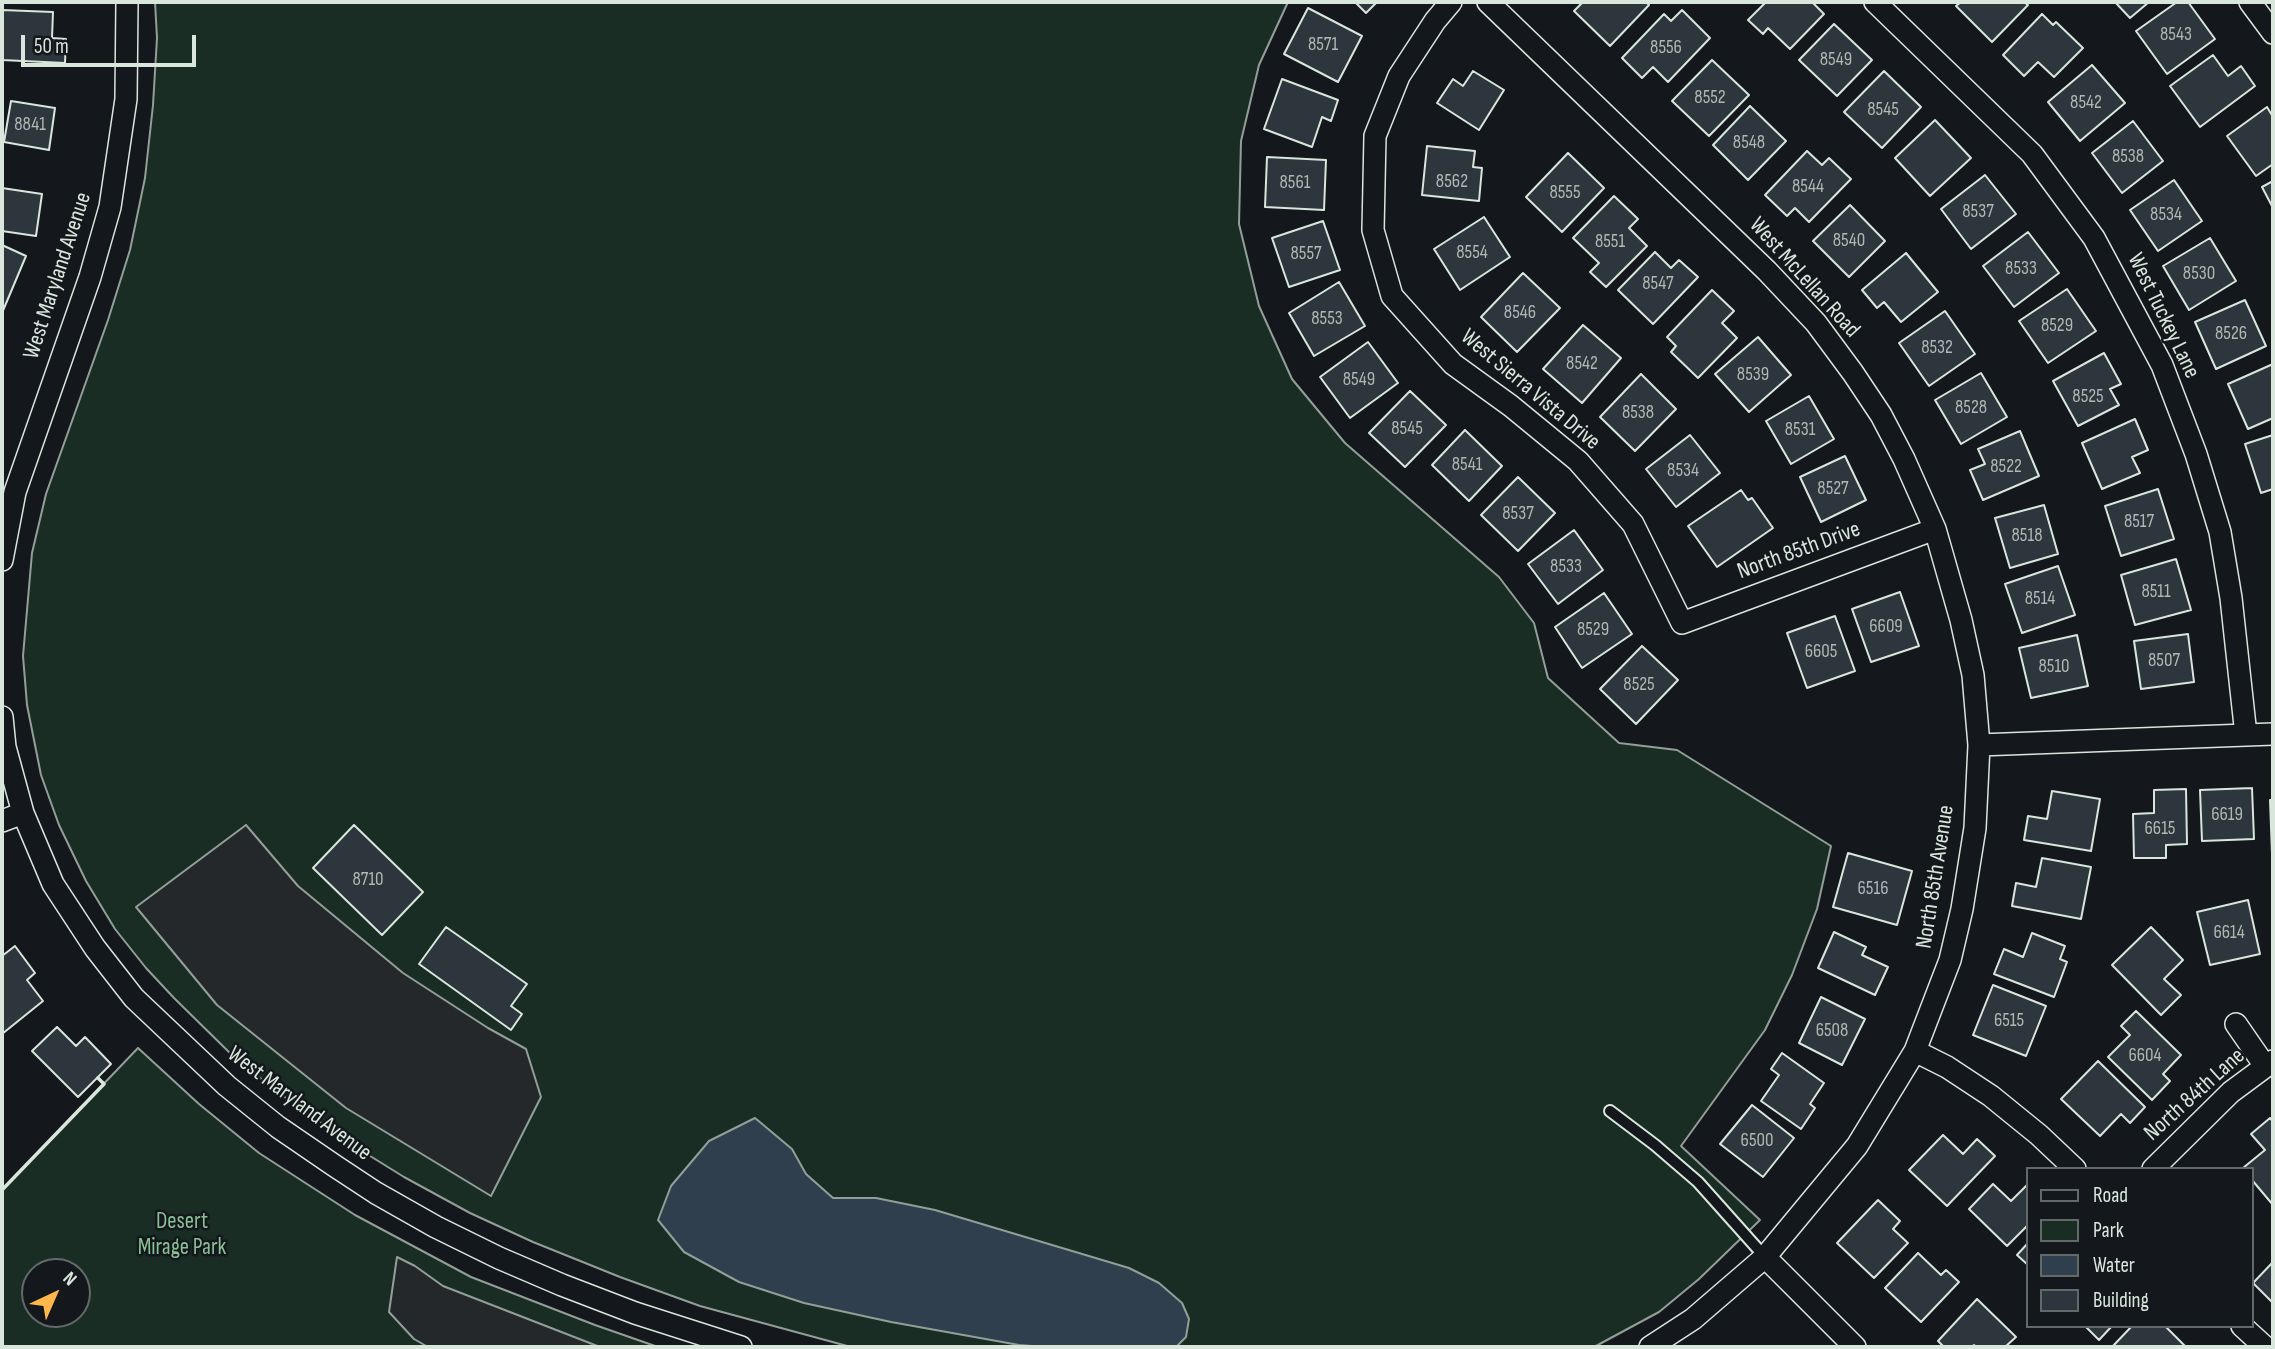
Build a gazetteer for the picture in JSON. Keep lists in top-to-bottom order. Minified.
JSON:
{"streets":{"street":["West Maryland Avenue","West McLellan Road","West Tuckey Lane","West Sierra Vista Drive","North 85th Drive","North 85th Avenue","North 84th Lane"]},"crossings":[["West McLellan Road","North 85th Drive"],["West McLellan Road","North 85th Avenue"],["West Sierra Vista Drive","North 85th Drive"]],"parks":["Desert Mirage Park"],"house_numbers":["8543","8571","8556","8549","8552","8542","8545","8841","8548","8538","8562","8561","8544","8555","8537","8534","8540","8551","8554","8557","8533","8530","8547","8546","8553","8529","8526","8532","8542","8539","8549","8525","8528","8538","8545","8531","8541","8522","8534","8527","8537","8517","8518","8533","8511","8514","6609","8529","6605","8507","8510","8525","6619","6615","8710","6516","6614","6515","6508","6604","6500"],"legend":["Road","Park","Water","Building"],"scale_bar":"50 m","north":"top right"}
